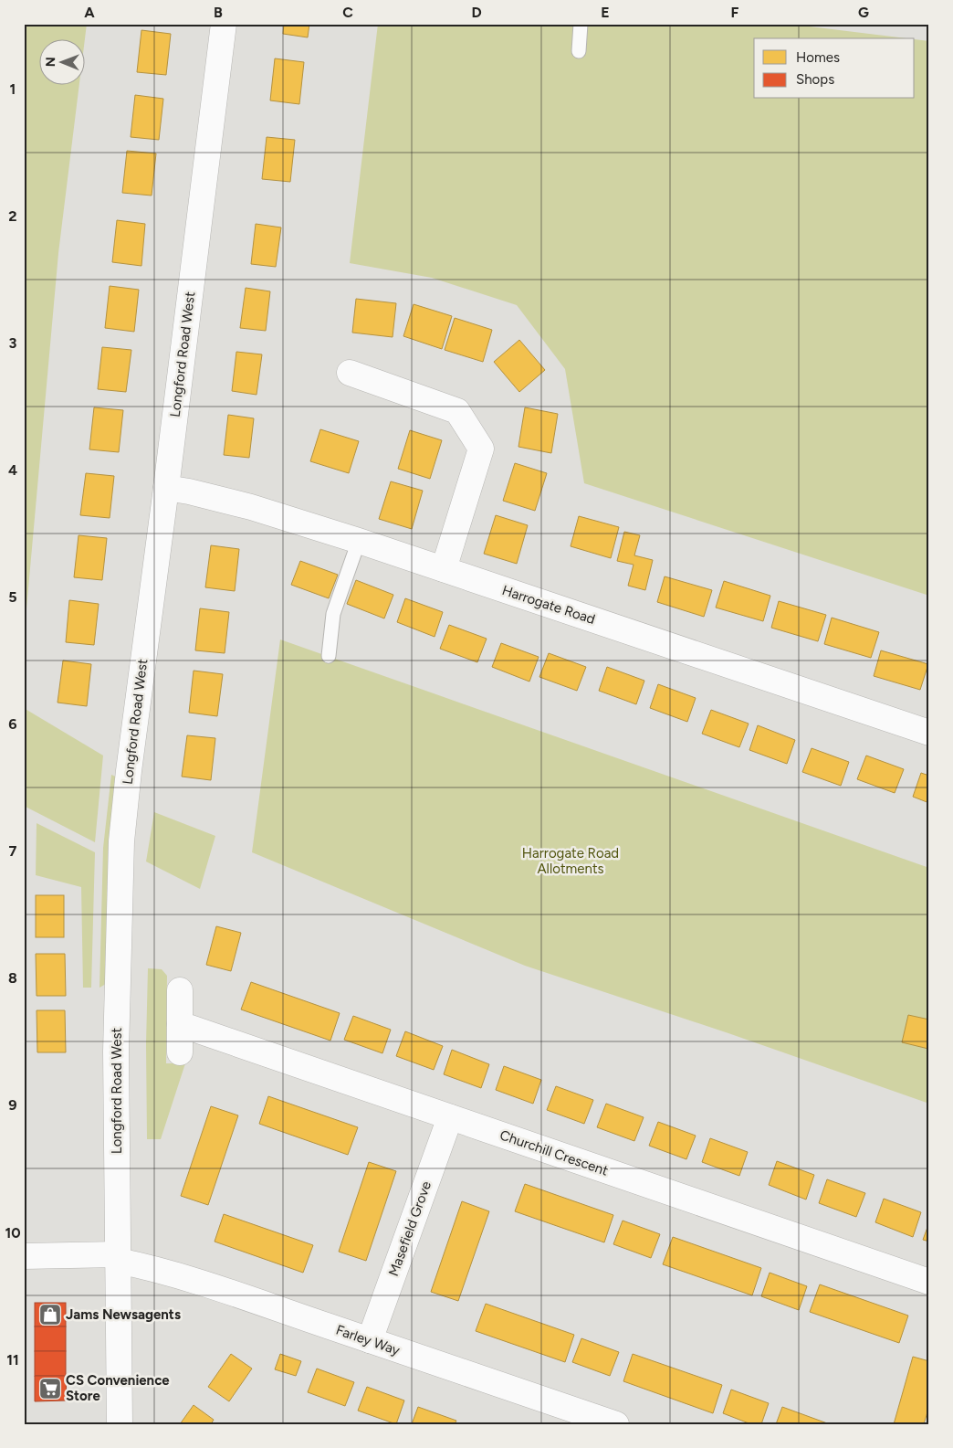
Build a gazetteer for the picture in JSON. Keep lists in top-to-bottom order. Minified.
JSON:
{"streets":{"street":["Longford Road West","Harrogate Road","Churchill Crescent","Masefield Grove","Farley Way"]},"crossings":[["Longford Road West","Harrogate Road"],["Longford Road West","Farley Way"],["Churchill Crescent","Masefield Grove"],["Masefield Grove","Farley Way"]],"parks":["Harrogate Road Allotments"],"places":{"shop":["Jams Newsagents"],"supermarket":["CS Convenience Store"]},"legend":["Homes","Shops"],"north":"left","grid":{"columns":["A","B","C","D","E","F","G"],"rows":["1","2","3","4","5","6","7","8","9","10","11"]}}
